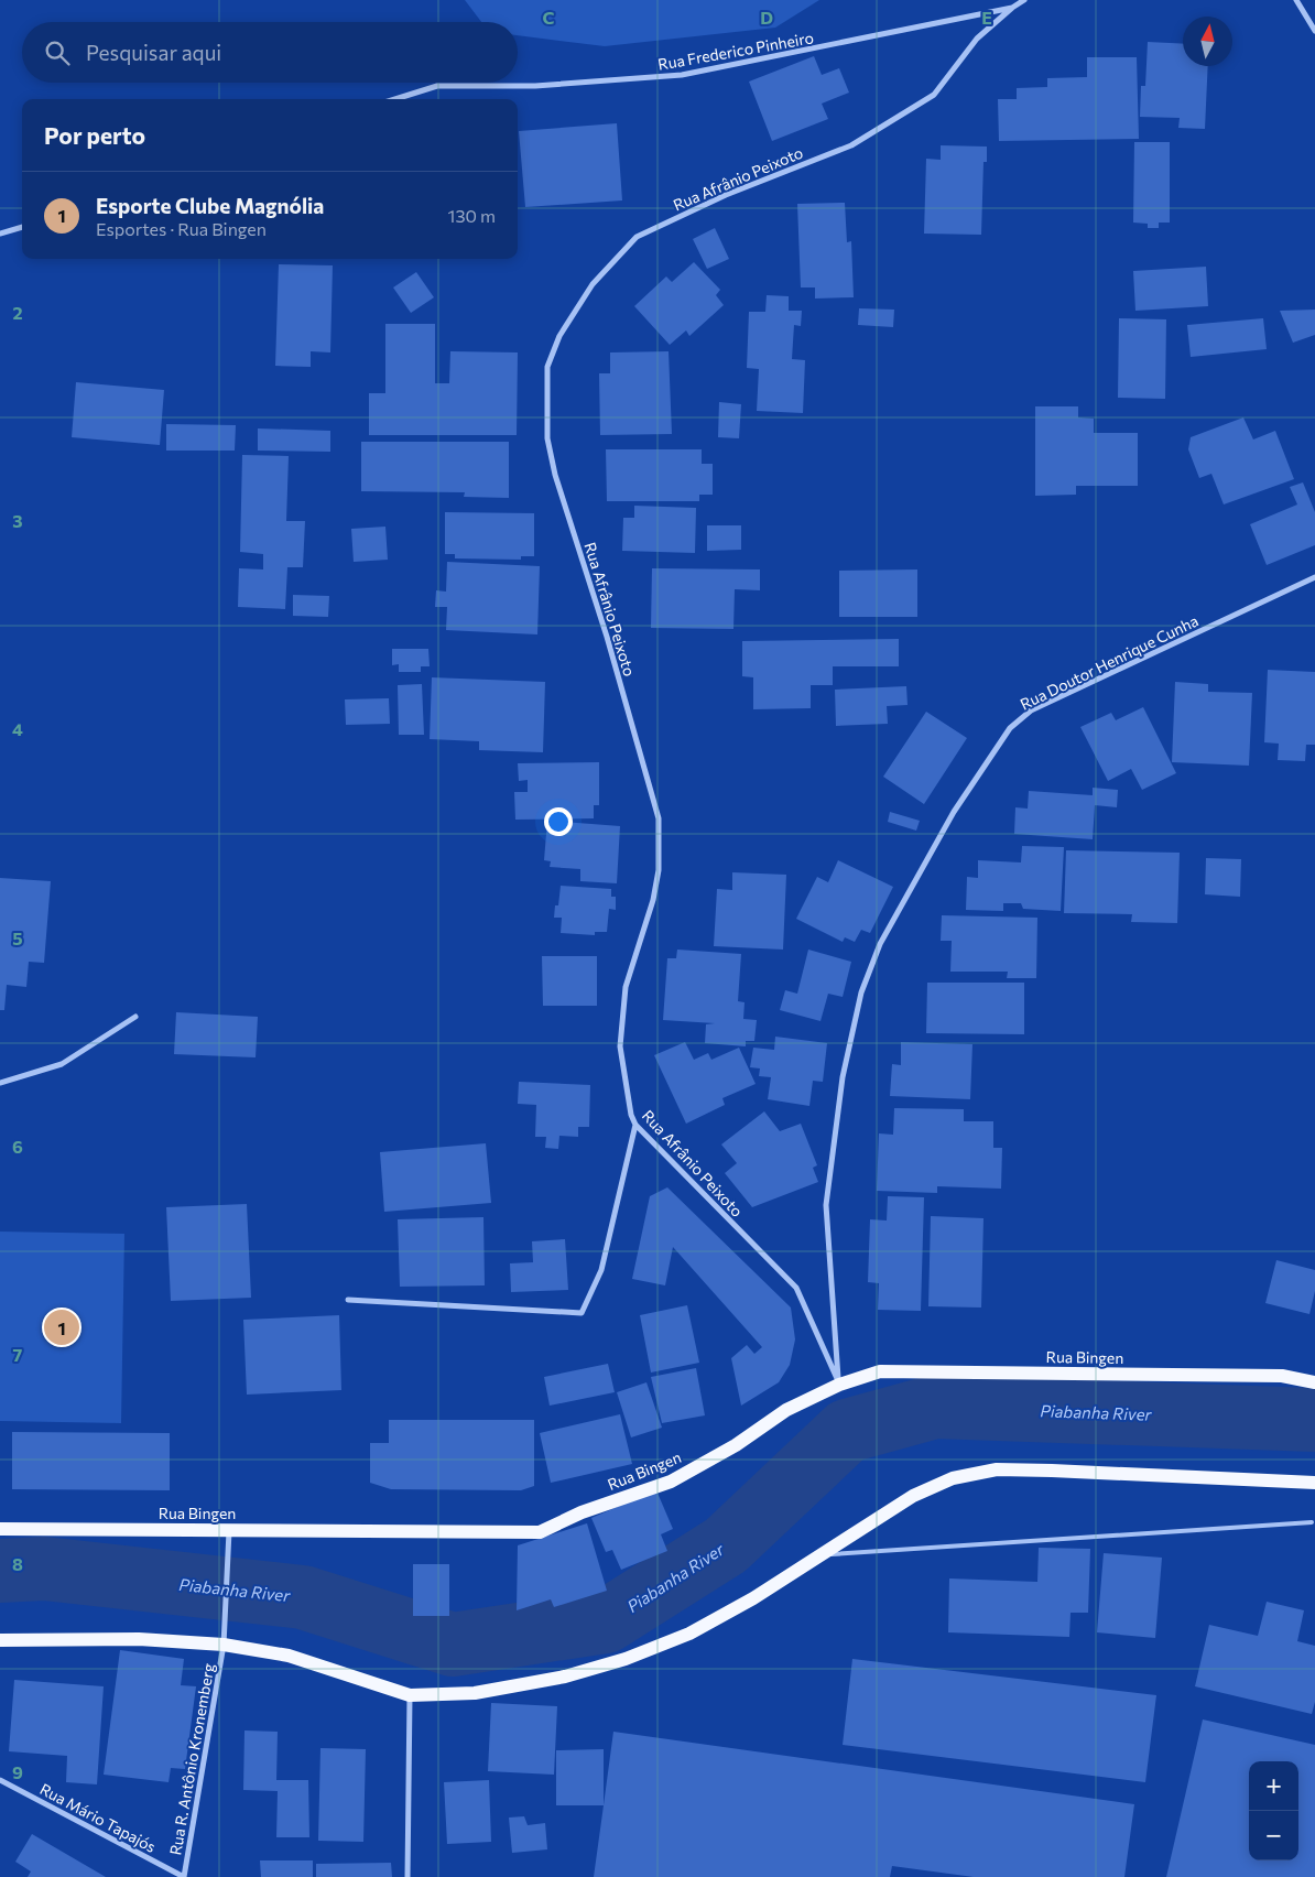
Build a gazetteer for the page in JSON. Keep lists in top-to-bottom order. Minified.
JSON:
{"streets":{"main road":["Rua Bingen"],"street":["Rua Frederico Pinheiro","Rua Afrânio Peixoto","Rua Doutor Henrique Cunha","Rua R. Antônio Kronemberg","Rua Mário Tapajós"]},"crossings":[["Rua Frederico Pinheiro","Rua Afrânio Peixoto"],["Rua Afrânio Peixoto","Rua Doutor Henrique Cunha"],["Rua Afrânio Peixoto","Rua Bingen"],["Rua Doutor Henrique Cunha","Rua Bingen"],["Rua Bingen","Rua R. Antônio Kronemberg"],["Rua R. Antônio Kronemberg","Rua Mário Tapajós"]],"water":["Piabanha River"],"north":"top","page":{"search":"Pesquisar aqui","heading":"Por perto","list":[{"mark":"1","name":"Esporte Clube Magnólia","note":"Esportes · Rua Bingen","value":"130 m"}],"pins":"1","map_buttons":["+","−"]},"grid":{"columns":["C","D","E"],"rows":["2","3","4","5","6","7","8","9"]}}
